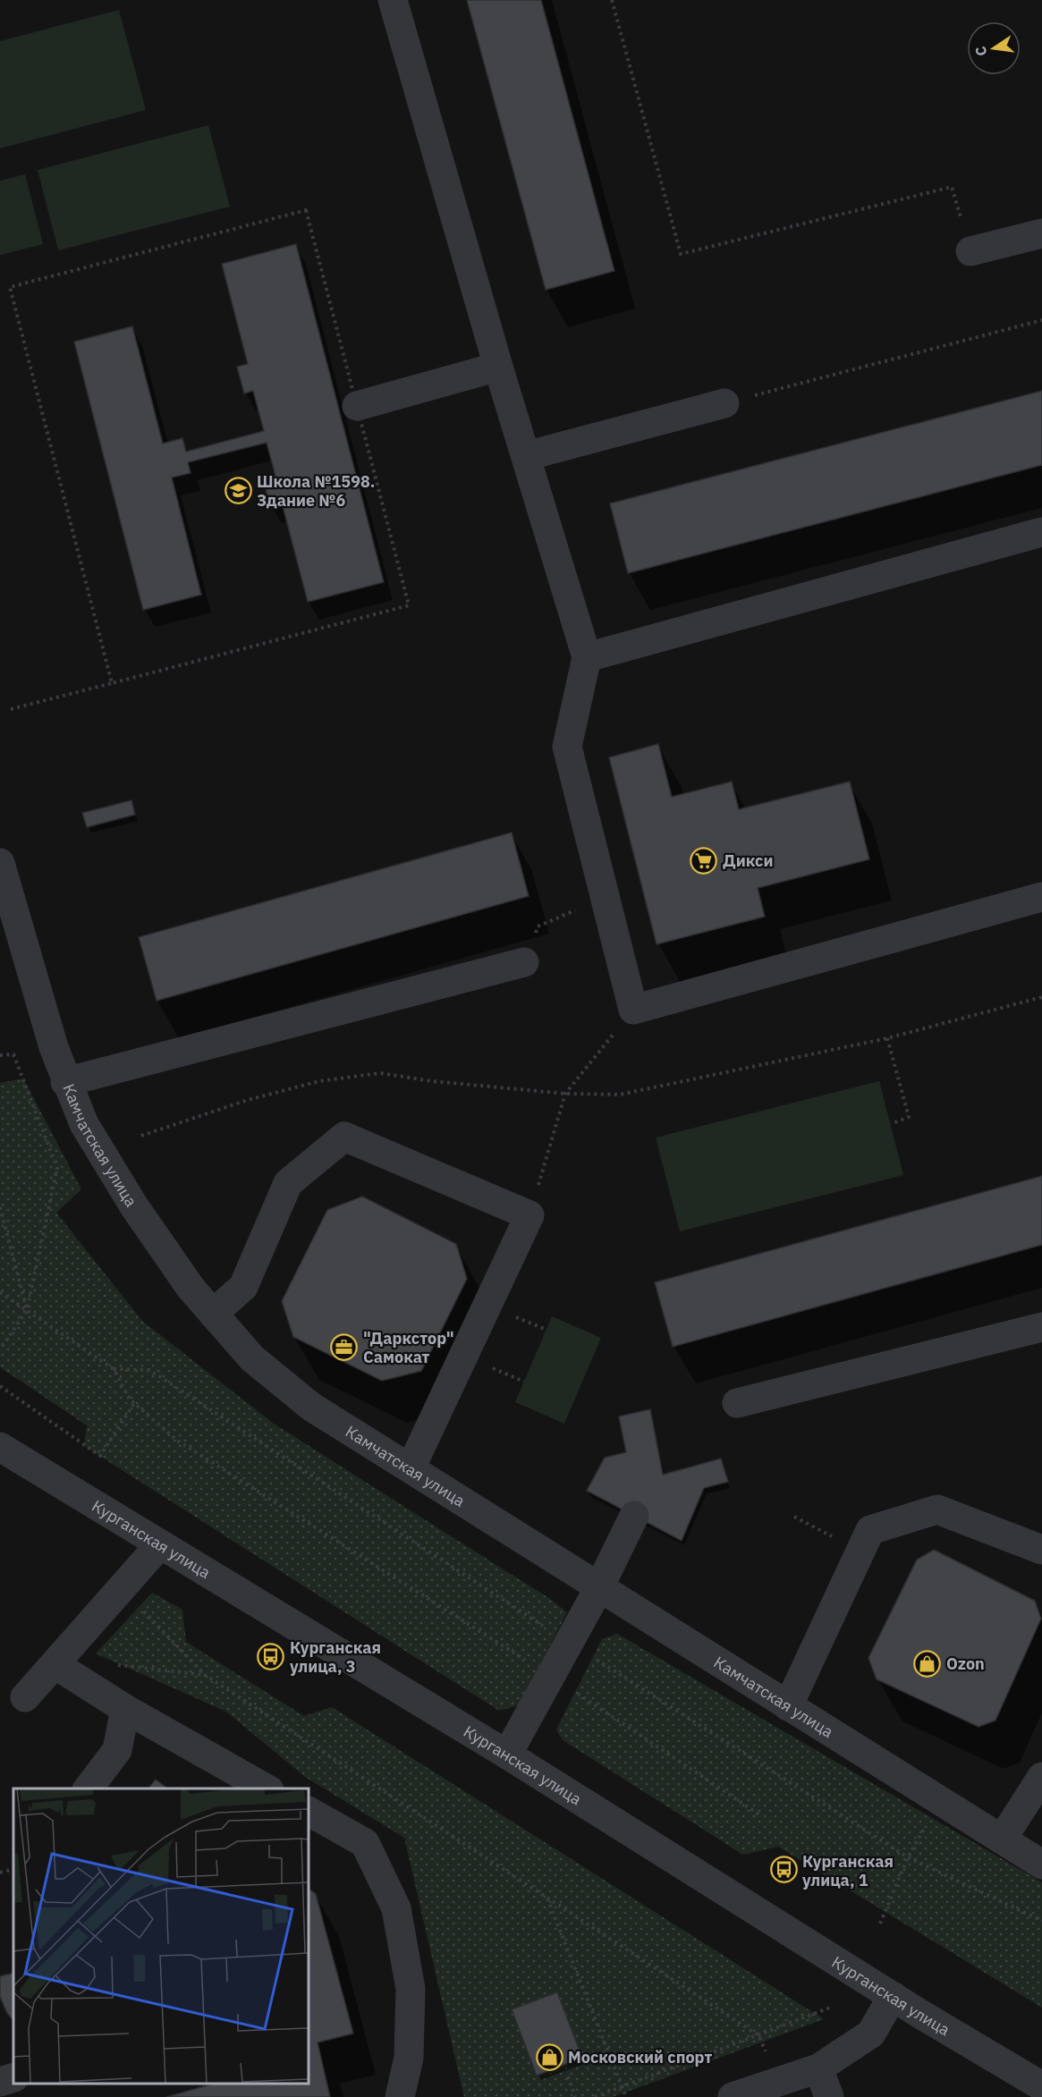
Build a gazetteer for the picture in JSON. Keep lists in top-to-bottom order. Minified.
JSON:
{"streets":{"street":["Камчатская улица","Курганская улица"]},"places":{"school or university":["Школа №1598. Здание №6"],"supermarket":["Дикси"],"office":["\"Даркстор\" Самокат"],"bus stop":["Курганская улица, 3","Курганская улица, 1"],"shop":["Ozon","Московский спорт"]},"north":"left"}
